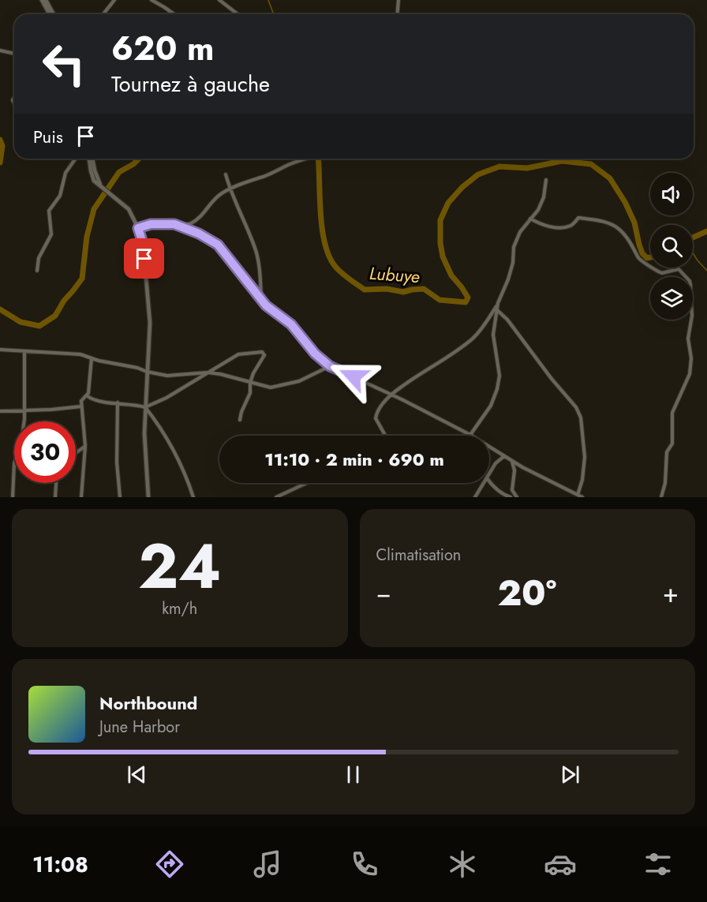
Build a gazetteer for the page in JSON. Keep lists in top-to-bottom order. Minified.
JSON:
{"water":["Lubuye"],"page":{"turn":["620 m","Tournez à gauche"],"then":"Puis","limit":"30","trip":"11:10 · 2 min · 690 m","tile":[["24","km/h"],"Climatisation"],"heat":["−","20°","+"],"song":["Northbound","June Harbor"],"tabs":"11:08"}}
